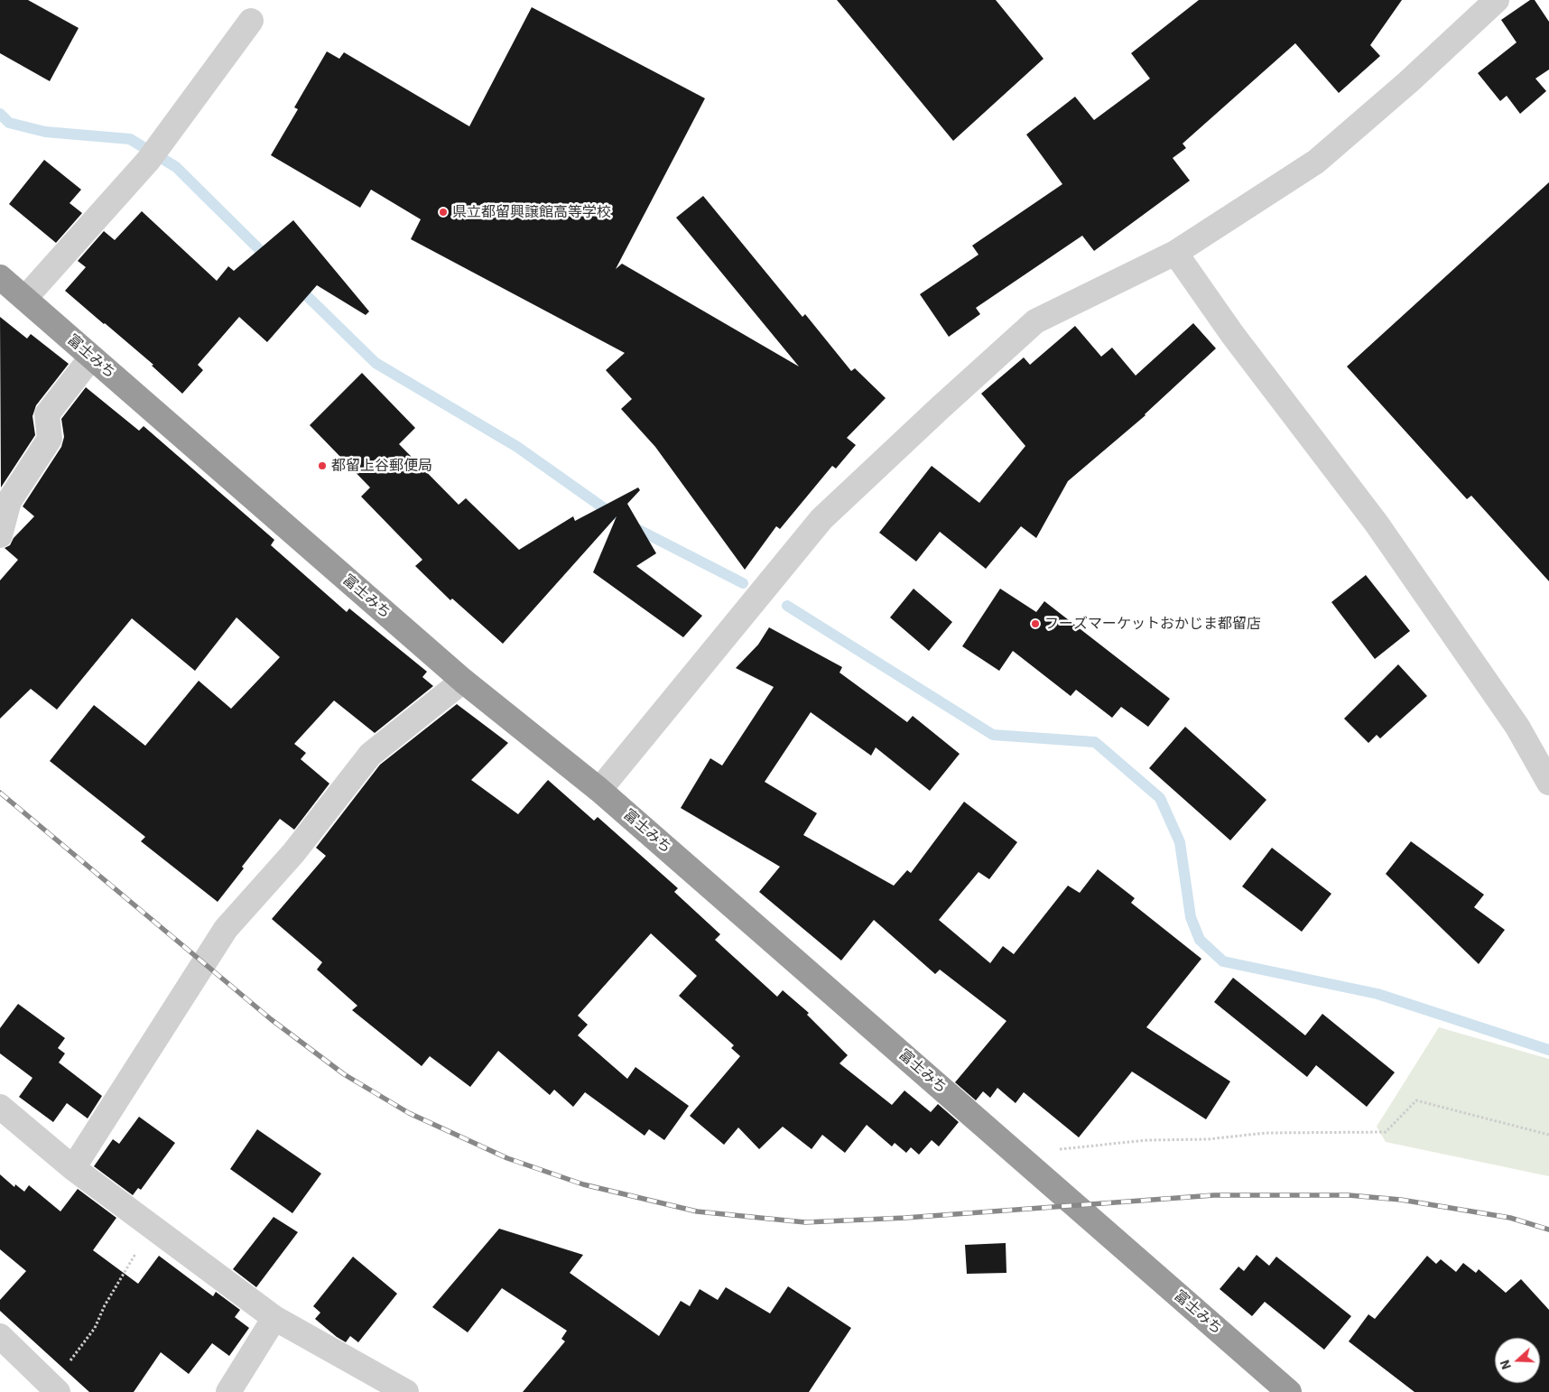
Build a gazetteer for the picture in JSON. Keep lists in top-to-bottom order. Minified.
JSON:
{"streets":{"highway":["富士みち"]},"places":["県立都留興譲館高等学校","都留上谷郵便局","フーズマーケットおかじま都留店"],"north":"left"}
